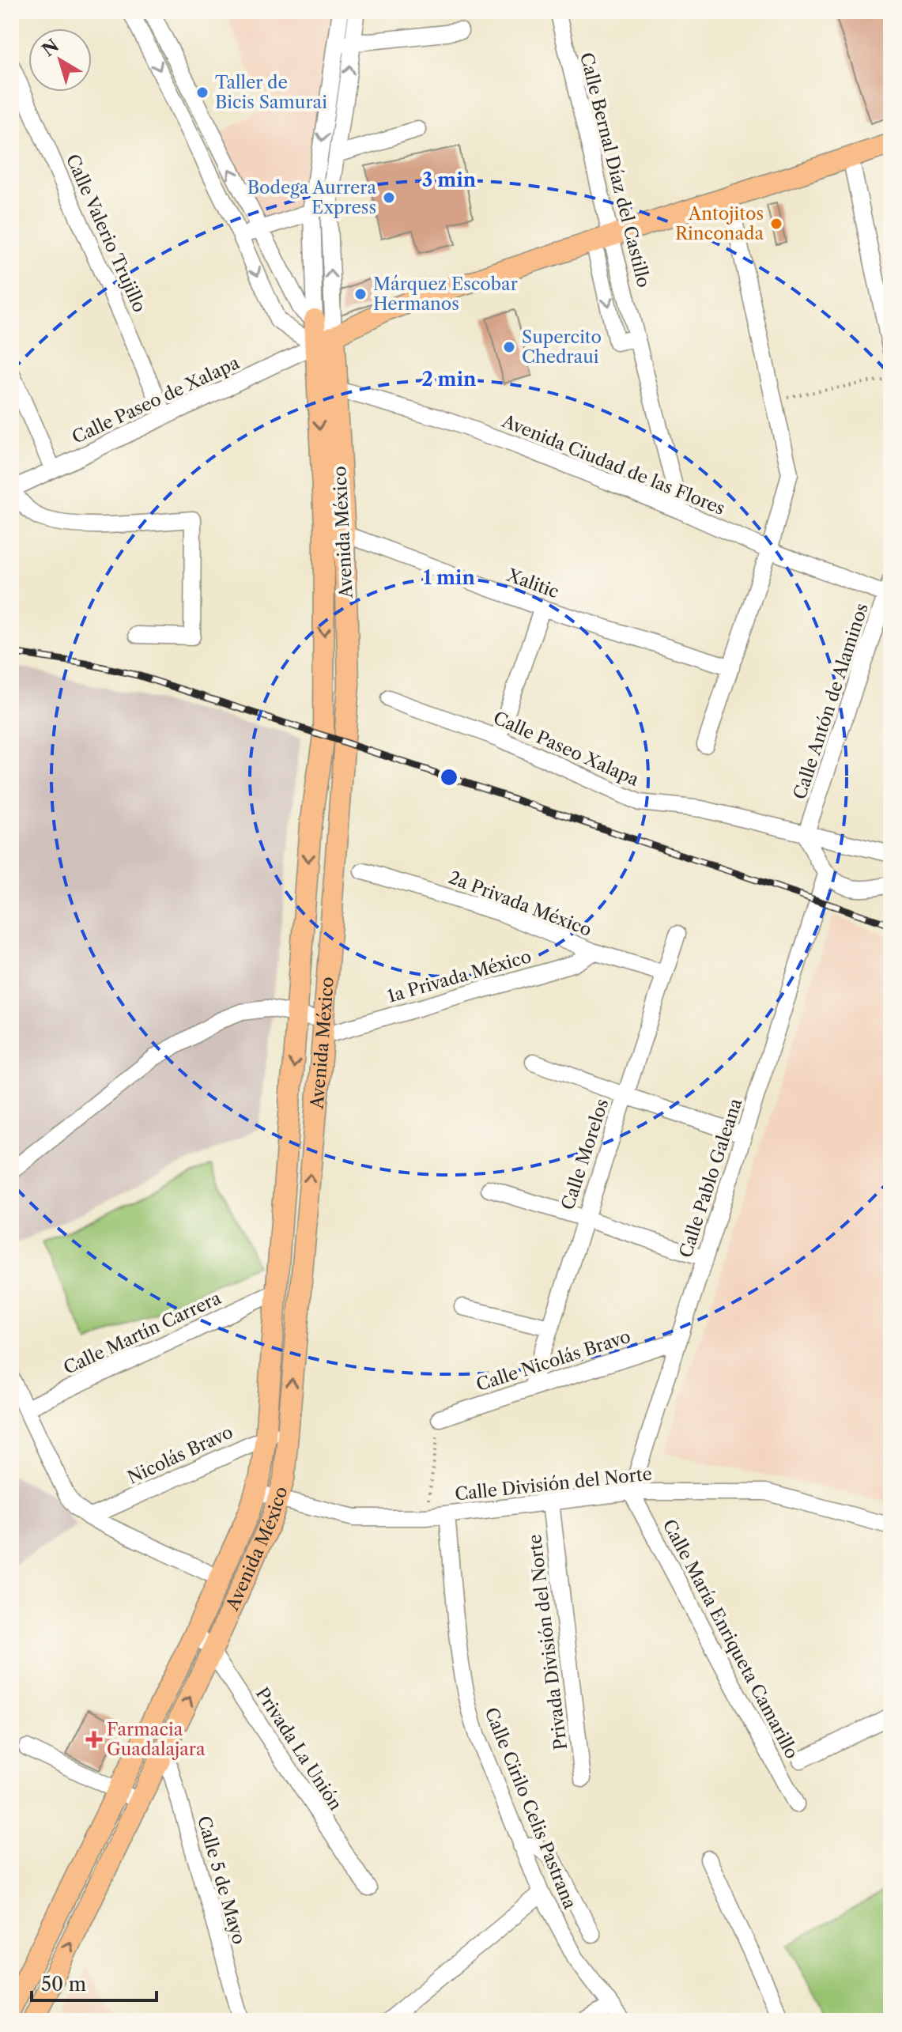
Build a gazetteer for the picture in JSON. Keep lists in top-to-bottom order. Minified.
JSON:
{"streets":{"main road":["Avenida México"],"street":["Calle Bernal Díaz del Castillo","Calle Valerio Trujillo","Calle Paseo de Xalapa","Avenida Ciudad de las Flores","Xalitic","Calle Antón de Alaminos","Calle Paseo Xalapa","2a Privada México","1a Privada México","Calle Morelos","Calle Pablo Galeana","Calle Martín Carrera","Calle Nicolás Bravo","Nicolás Bravo","Calle División del Norte","Calle María Enriqueta Camarillo","Privada División del Norte","Privada La Unión","Calle Cirilo Celis Pastrana","Calle 5 de Mayo"]},"crossings":[["Calle Bernal Díaz del Castillo","Avenida Ciudad de las Flores"],["Calle Valerio Trujillo","Calle Paseo de Xalapa"],["Calle Paseo de Xalapa","Avenida México"],["Avenida Ciudad de las Flores","Avenida México"],["Avenida Ciudad de las Flores","Calle Antón de Alaminos"],["Avenida México","Xalitic"],["Avenida México","1a Privada México"],["Avenida México","Calle Martín Carrera"],["Avenida México","Nicolás Bravo"],["Avenida México","Calle División del Norte"],["Avenida México","Privada La Unión"],["Avenida México","Calle 5 de Mayo"],["Calle Antón de Alaminos","Calle Paseo Xalapa"],["2a Privada México","1a Privada México"],["2a Privada México","Calle Morelos"],["Calle Morelos","Calle Nicolás Bravo"],["Calle Pablo Galeana","Calle Nicolás Bravo"],["Calle Pablo Galeana","Calle División del Norte"],["Calle Pablo Galeana","Calle María Enriqueta Camarillo"],["Calle División del Norte","Calle María Enriqueta Camarillo"],["Calle División del Norte","Privada División del Norte"],["Calle División del Norte","Calle Cirilo Celis Pastrana"]],"places":{"other":["Taller de Bicis Samurai","Bodega Aurrera Express","Antojitos Rinconada","Márquez Escobar Hermanos","Supercito Chedraui"],"health":["Farmacia Guadalajara"]},"scale_bar":"50 m","north":"top left","rings":["3 min","2 min","1 min"]}
